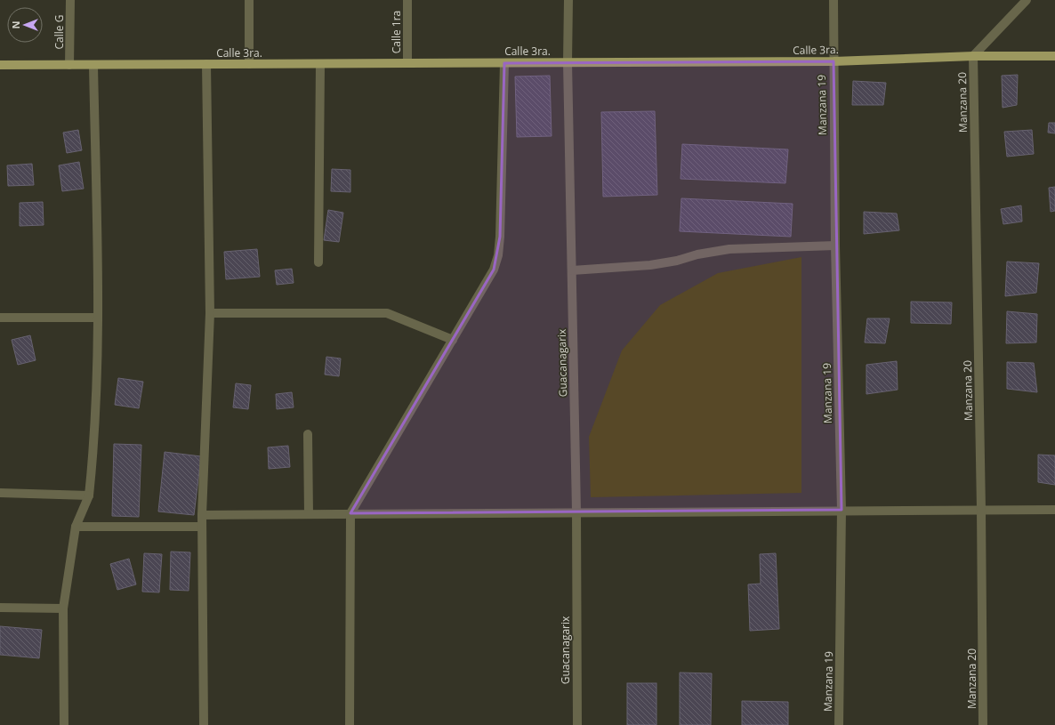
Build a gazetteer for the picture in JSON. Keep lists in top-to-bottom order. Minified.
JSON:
{"streets":{"main road":["Calle 3ra."],"street":["Calle G","Calle 1ra","Manzana 20","Manzana 19","Guacanagarix"]},"crossings":[["Calle G","Calle 3ra."],["Calle 1ra","Calle 3ra."],["Calle 3ra.","Manzana 20"],["Calle 3ra.","Manzana 19"],["Calle 3ra.","Guacanagarix"]],"north":"left"}
